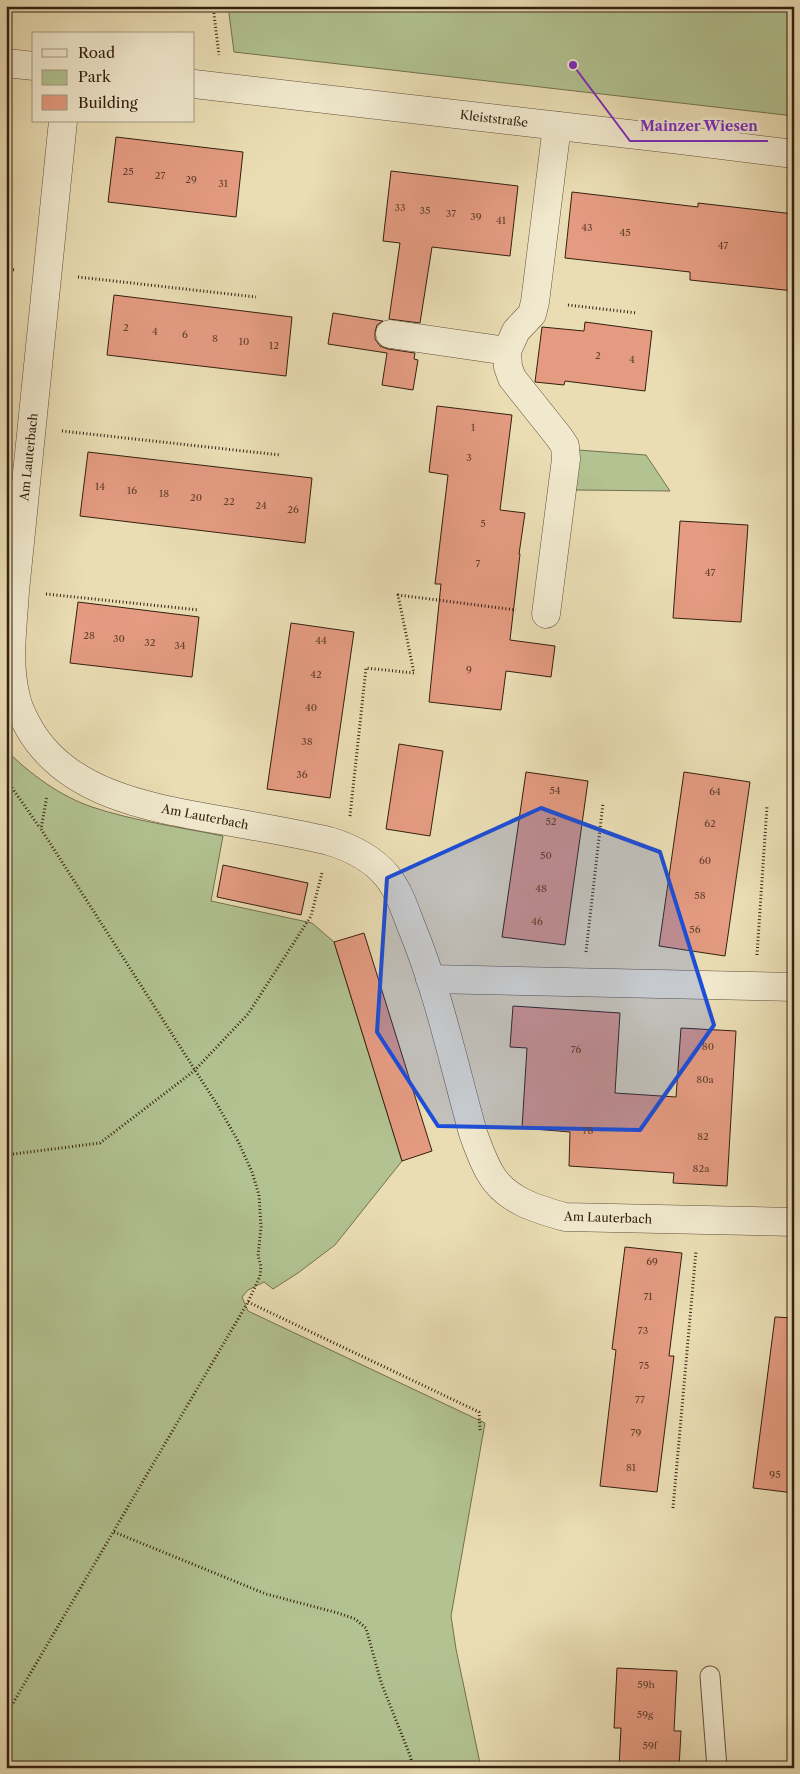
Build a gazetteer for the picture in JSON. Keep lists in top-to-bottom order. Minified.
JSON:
{"streets":{"street":["Kleiststraße","Am Lauterbach"]},"places":["Mainzer Wiesen"],"house_numbers":["25","27","29","31","33","35","37","39","41","43","45","47","2","4","6","8","10","12","2","4","1","3","14","16","18","20","22","24","26","5","7","47","28","30","44","32","34","9","42","40","38","36","54","64","52","62","50","60","48","58","46","56","80","76","80a","78","82","82a","69","71","73","75","77","79","81","95","59h","59g","59f"],"legend":["Road","Park","Building"]}
